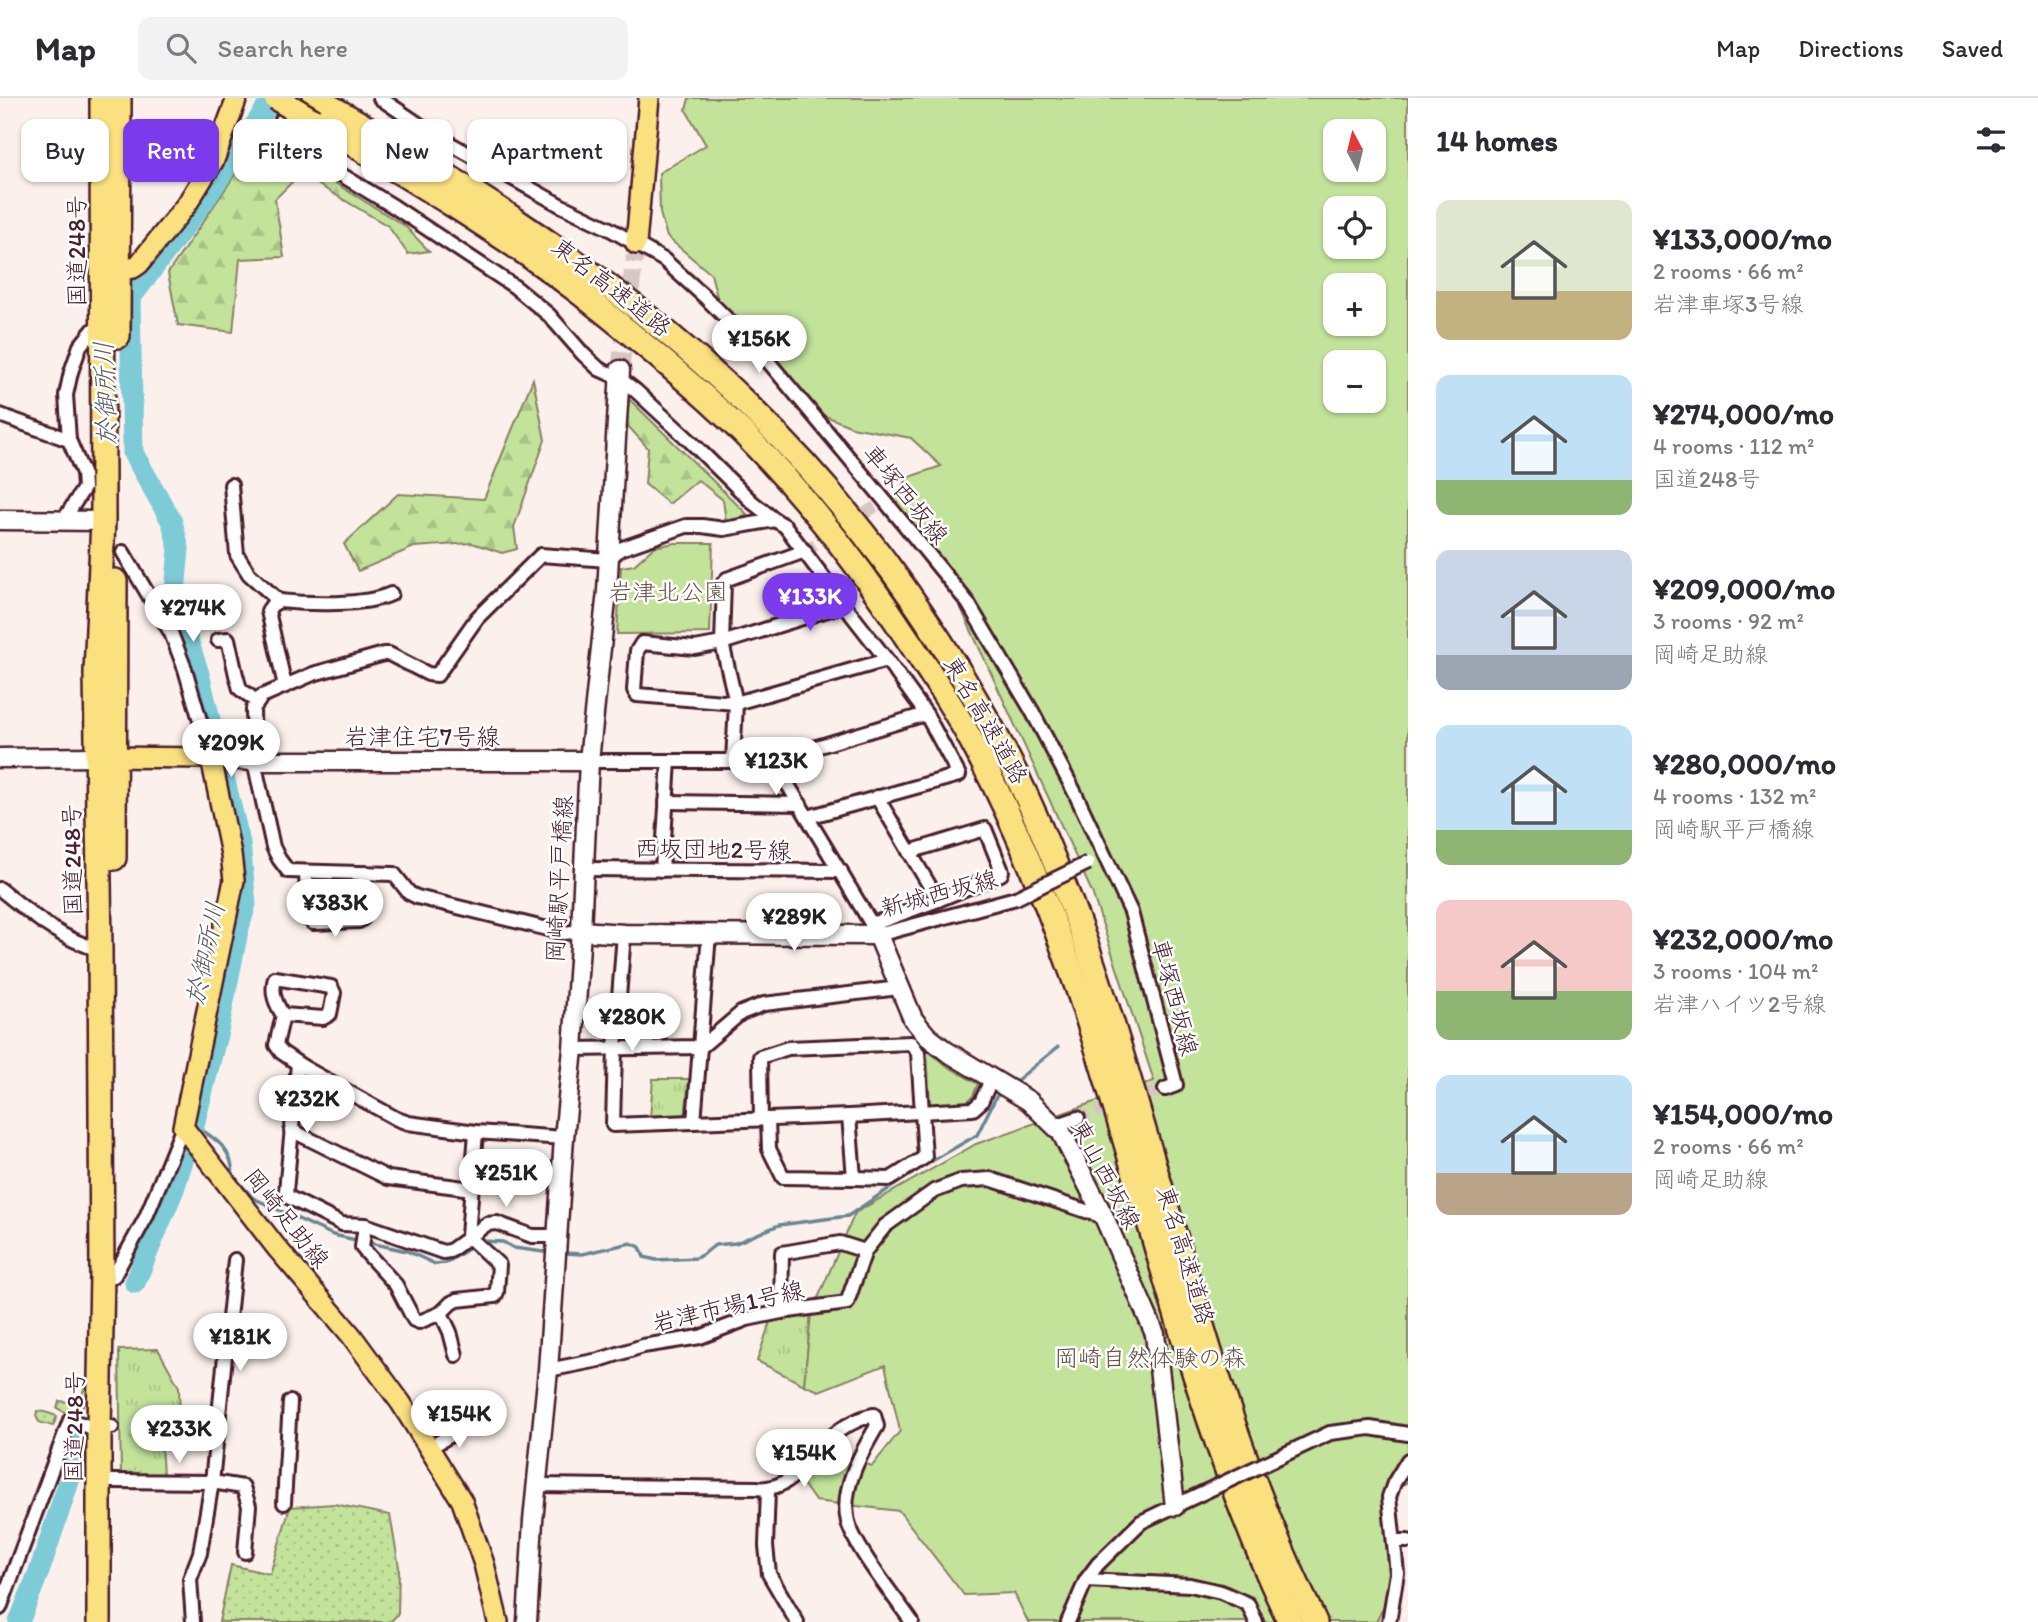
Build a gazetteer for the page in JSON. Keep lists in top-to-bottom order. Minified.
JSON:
{"streets":{"highway":["国道248号","東名高速道路"],"main road":["岡崎足助線"],"street":["車塚西坂線","岩津住宅7号線","西坂団地2号線","岡崎駅平戸橋線","新城西坂線","東山西坂線","岩津市場1号線"]},"crossings":[["車塚西坂線","新城西坂線"],["岩津住宅7号線","岡崎駅平戸橋線"],["西坂団地2号線","岡崎駅平戸橋線"],["岡崎駅平戸橋線","新城西坂線"],["岡崎駅平戸橋線","岩津市場1号線"],["新城西坂線","東山西坂線"],["東山西坂線","岩津市場1号線"]],"water":["於御所川"],"parks":["岩津北公園","岡崎自然体験の森"],"north":"top","page":{"header":"Map","search":"Search here","nav":["Map","Directions","Saved"],"heading":"14 homes","map_buttons":["+","−"],"chip":["Buy","Rent","Filters","New","Apartment"],"list":[{"name":"¥133,000/mo","note":"2 rooms · 66 m² · 岩津車塚3号線"},{"name":"¥274,000/mo","note":"4 rooms · 112 m² · 国道248号"},{"name":"¥209,000/mo","note":"3 rooms · 92 m² · 岡崎足助線"},{"name":"¥280,000/mo","note":"4 rooms · 132 m² · 岡崎駅平戸橋線"},{"name":"¥232,000/mo","note":"3 rooms · 104 m² · 岩津ハイツ2号線"},{"name":"¥154,000/mo","note":"2 rooms · 66 m² · 岡崎足助線"}],"price":["¥156K","¥133K","¥274K","¥209K","¥123K","¥383K","¥289K","¥280K","¥232K","¥251K","¥181K","¥154K","¥233K","¥154K"]}}
